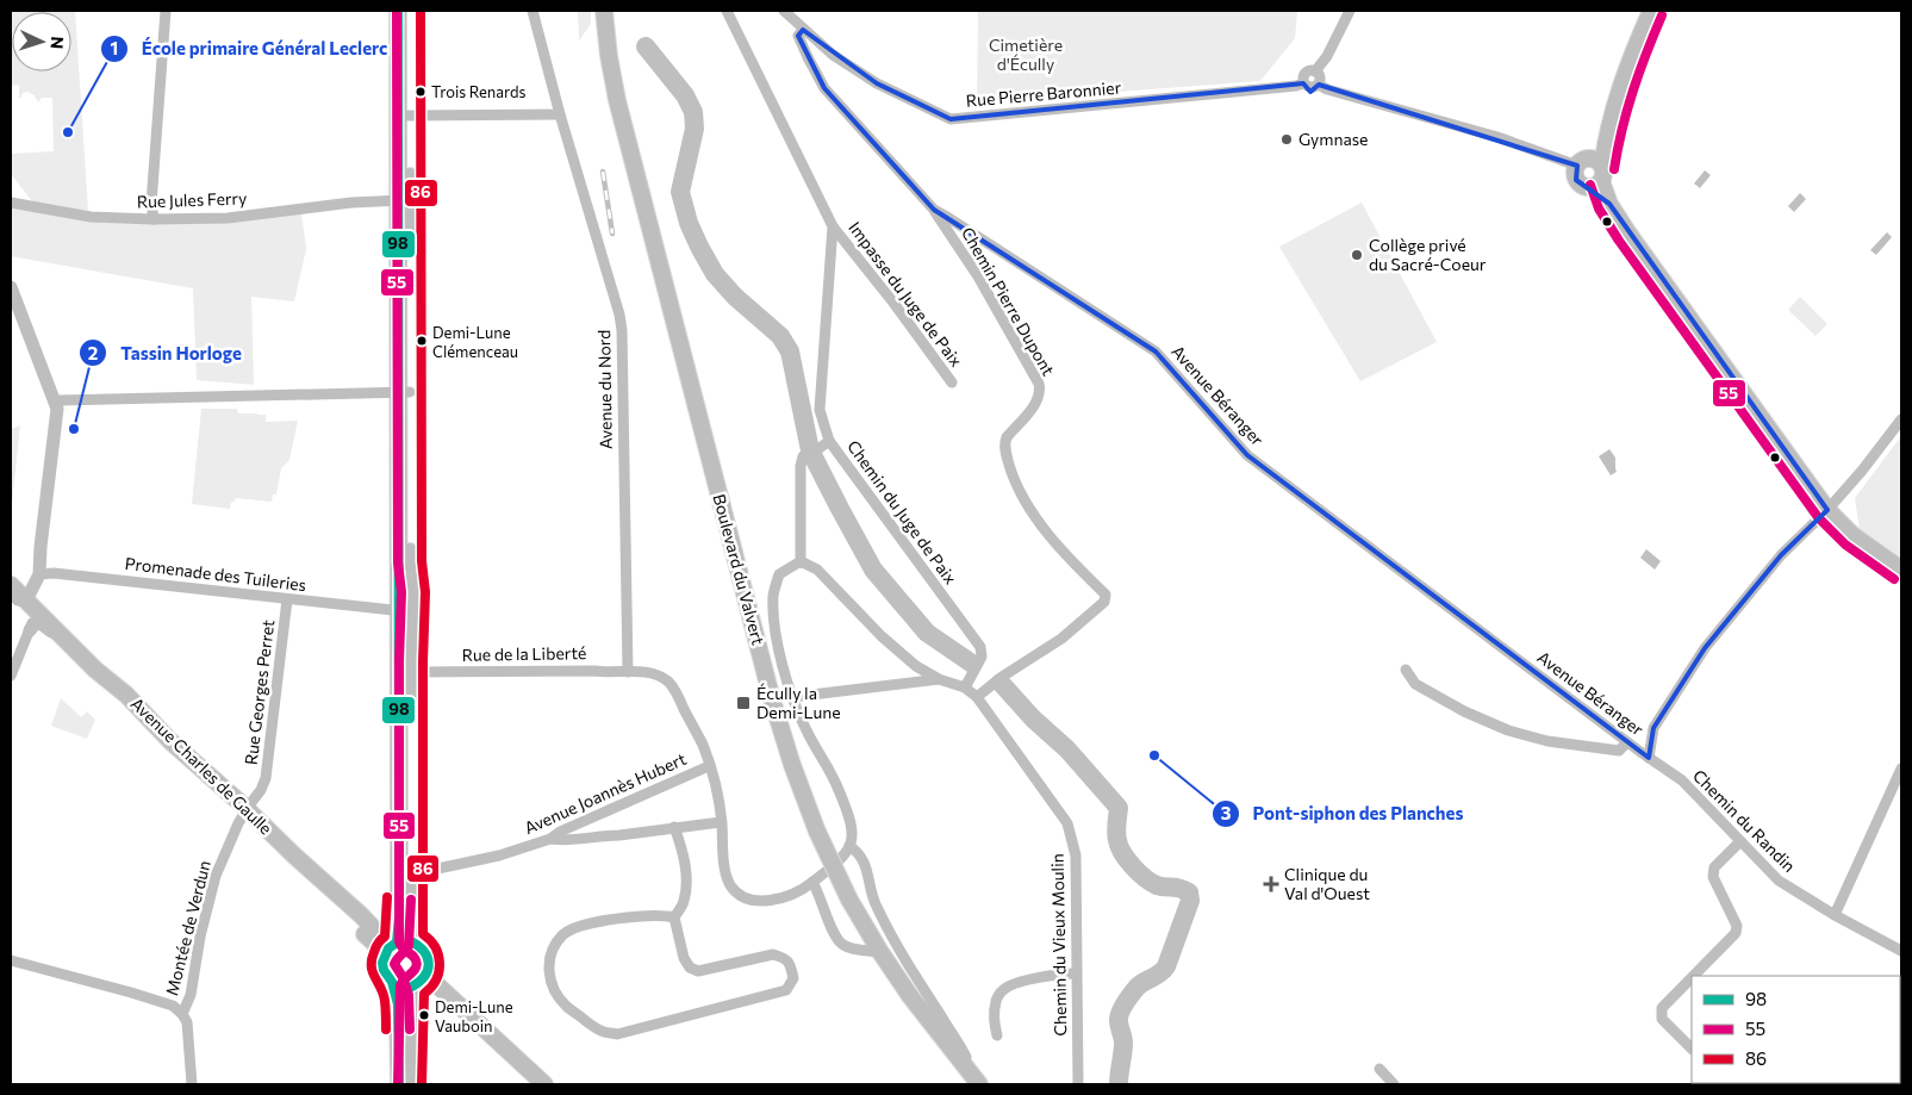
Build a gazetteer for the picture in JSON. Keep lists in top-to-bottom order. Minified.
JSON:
{"streets":{"main road":["Boulevard du Valvert","Avenue Charles de Gaulle"],"street":["Rue Pierre Baronnier","Rue Jules Ferry","Impasse du Juge de Paix","Chemin Pierre Dupont","Avenue du Nord","Avenue Béranger","Chemin du Juge de Paix","Promenade des Tuileries","Rue de la Liberté","Rue Georges Perret","Avenue Joannès Hubert","Chemin du Randin","Montée de Verdun","Chemin du Vieux Moulin"]},"crossings":[["Rue Pierre Baronnier","Avenue Béranger"],["Impasse du Juge de Paix","Chemin du Juge de Paix"],["Chemin Pierre Dupont","Avenue Béranger"],["Chemin Pierre Dupont","Chemin du Vieux Moulin"],["Avenue du Nord","Rue de la Liberté"],["Avenue Béranger","Chemin du Randin"],["Chemin du Juge de Paix","Chemin du Vieux Moulin"],["Promenade des Tuileries","Rue Georges Perret"],["Rue de la Liberté","Avenue Joannès Hubert"],["Rue Georges Perret","Avenue Charles de Gaulle"],["Rue Georges Perret","Montée de Verdun"],["Avenue Charles de Gaulle","Montée de Verdun"]],"parks":["Cimetière d'Écully"],"places":{"other":["Trois Renards","École primaire Général Leclerc","Gymnase","Collège privé du Sacré-Coeur","Demi-Lune Clémenceau","Tassin Horloge","Pont-siphon des Planches","Demi-Lune Vauboin"],"transit":["Écully la Demi-Lune"],"health":["Clinique du Val d'Ouest"]},"lines":["transit line 98","transit line 55","transit line 86"],"legend":["98","55","86"],"north":"right"}
